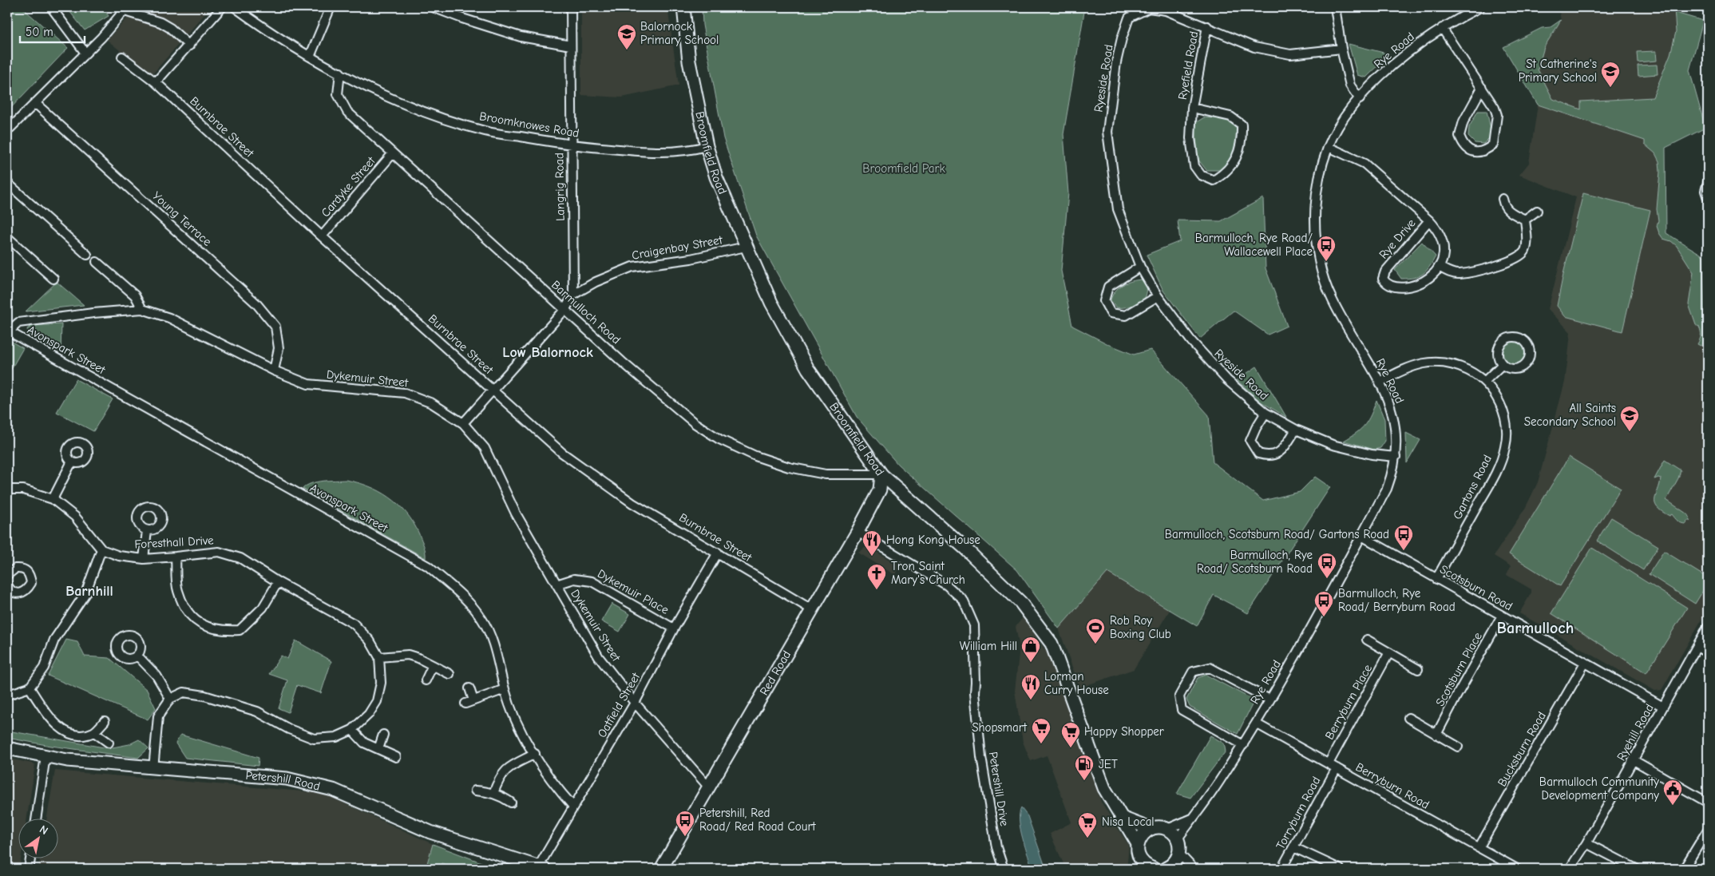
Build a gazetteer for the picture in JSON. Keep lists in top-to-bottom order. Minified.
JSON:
{"streets":{"street":["Rye Road","Ryefield Road","Ryeside Road","Broomknowes Road","Burnbrae Street","Broomfield Road","Cardyke Street","Langrig Road","Young Terrace","Rye Drive","Craigenbay Street","Barmulloch Road","Avonspark Street","Dykemuir Street","Gartons Road","Foresthall Drive","Scotsburn Road","Dykemuir Place","Scotsburn Place","Red Road","Berryburn Place","Oatfield Street","Ryehill Road","Bucksburn Road","Petershill Road","Berryburn Road","Petershill Drive","Torryburn Road"]},"crossings":[["Rye Road","Ryeside Road"],["Rye Road","Rye Drive"],["Rye Road","Gartons Road"],["Rye Road","Scotsburn Road"],["Rye Road","Berryburn Road"],["Ryefield Road","Ryeside Road"],["Broomknowes Road","Broomfield Road"],["Broomknowes Road","Langrig Road"],["Broomknowes Road","Barmulloch Road"],["Burnbrae Street","Cardyke Street"],["Burnbrae Street","Red Road"],["Burnbrae Street","Oatfield Street"],["Broomfield Road","Craigenbay Street"],["Broomfield Road","Barmulloch Road"],["Broomfield Road","Red Road"],["Cardyke Street","Barmulloch Road"],["Langrig Road","Craigenbay Street"],["Young Terrace","Dykemuir Street"],["Barmulloch Road","Red Road"],["Avonspark Street","Dykemuir Street"],["Avonspark Street","Oatfield Street"],["Dykemuir Street","Dykemuir Place"],["Dykemuir Street","Red Road"],["Dykemuir Street","Oatfield Street"],["Gartons Road","Scotsburn Road"],["Scotsburn Road","Scotsburn Place"],["Scotsburn Road","Ryehill Road"],["Scotsburn Road","Bucksburn Road"],["Dykemuir Place","Oatfield Street"],["Red Road","Petershill Drive"],["Berryburn Place","Berryburn Road"],["Oatfield Street","Petershill Road"],["Bucksburn Road","Berryburn Road"],["Berryburn Road","Torryburn Road"]],"districts":["Low Balornock","Barnhill","Barmulloch"],"parks":["Broomfield Park"],"places":{"school or university":["Balornock Primary School","St Catherine's Primary School","All Saints Secondary School"],"bus stop":["Barmulloch, Rye Road/ Wallacewell Place","Barmulloch, Scotsburn Road/ Gartons Road","Barmulloch, Rye Road/ Scotsburn Road","Barmulloch, Rye Road/ Berryburn Road","Petershill, Red Road/ Red Road Court"],"restaurant":["Hong Kong House","Lorman Curry House"],"church":["Tron Saint Mary's Church"],"sports":["Rob Roy Boxing Club"],"shop":["William Hill"],"supermarket":["Shopsmart","Happy Shopper","Nisa Local"],"fuel station":["JET"],"public building":["Barmulloch Community Development Company"]},"scale_bar":"50 m","north":"top right"}
